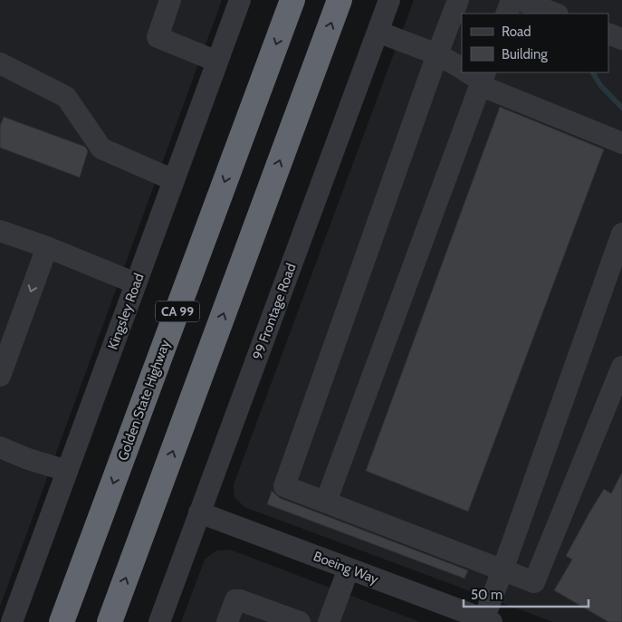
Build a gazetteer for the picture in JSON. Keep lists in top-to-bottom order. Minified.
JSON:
{"streets":{"highway":["CA 99","Golden State Highway"],"street":["Kingsley Road","99 Frontage Road","Boeing Way"]},"crossings":[["99 Frontage Road","Boeing Way"]],"legend":["Road","Building"],"scale_bar":"50 m"}
